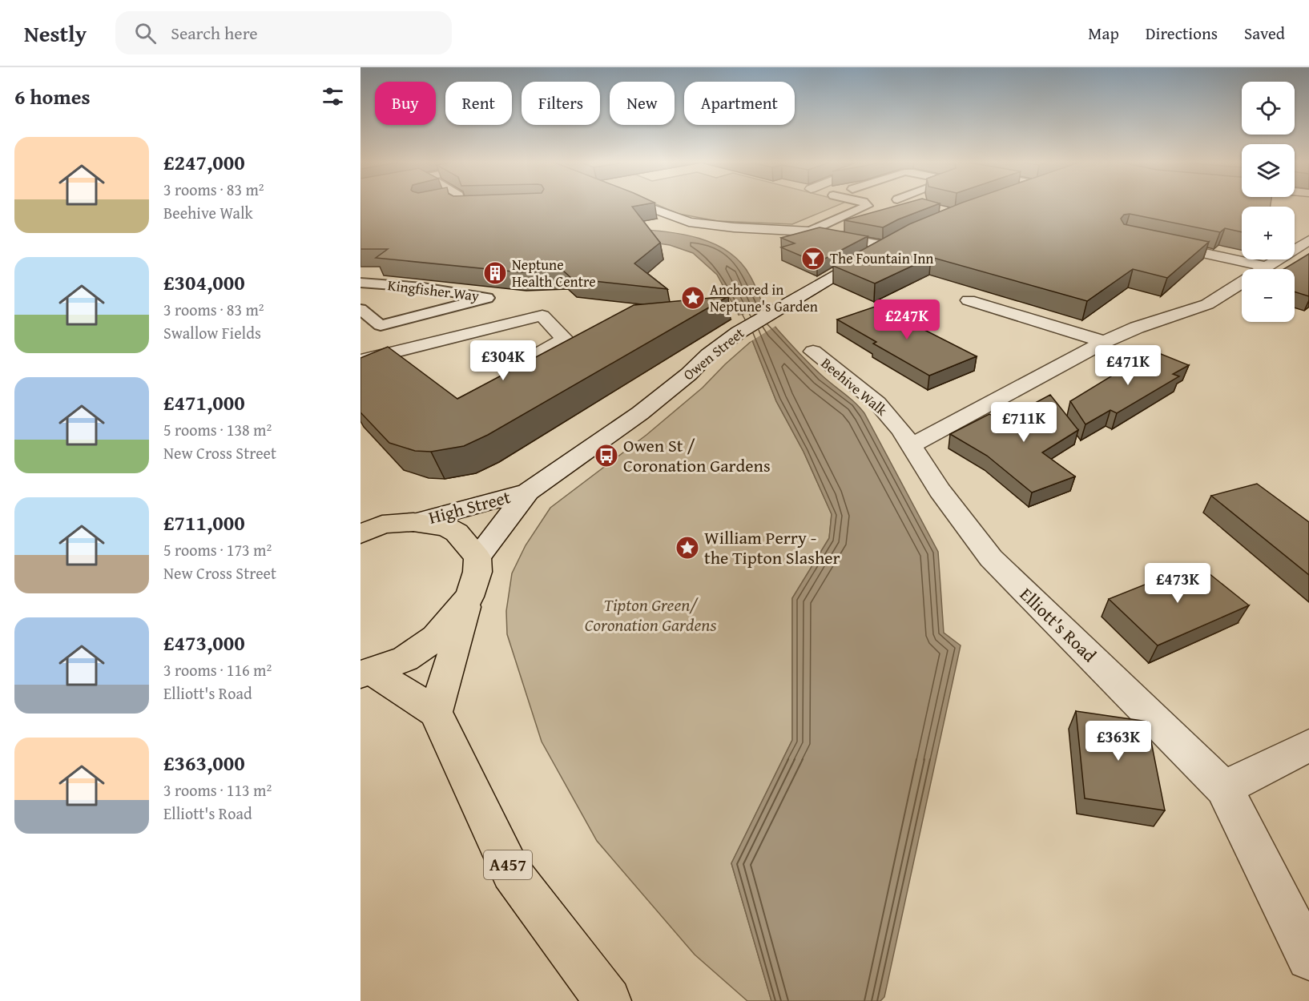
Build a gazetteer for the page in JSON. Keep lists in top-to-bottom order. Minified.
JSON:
{"streets":{"main road":["A457"],"street":["Owen Street","Beehive Walk","High Street","Elliott's Road"],"lane":["Kingfisher Way"]},"crossings":[["Owen Street","High Street"],["Beehive Walk","Elliott's Road"]],"parks":["Tipton Green/ Coronation Gardens"],"places":{"bar":["The Fountain Inn"],"building":["Neptune Health Centre"],"place":["Anchored in Neptune's Garden","William Perry - the Tipton Slasher"],"bus stop":["Owen St / Coronation Gardens"]},"page":{"header":"Nestly","search":"Search here","nav":["Map","Directions","Saved"],"heading":"6 homes","map_buttons":["+","−"],"chip":["Buy","Rent","Filters","New","Apartment"],"list":[{"name":"£247,000","note":"3 rooms · 83 m² · Beehive Walk"},{"name":"£304,000","note":"3 rooms · 83 m² · Swallow Fields"},{"name":"£471,000","note":"5 rooms · 138 m² · New Cross Street"},{"name":"£711,000","note":"5 rooms · 173 m² · New Cross Street"},{"name":"£473,000","note":"3 rooms · 116 m² · Elliott's Road"},{"name":"£363,000","note":"3 rooms · 113 m² · Elliott's Road"}],"price":["£247K","£304K","£471K","£711K","£473K","£363K"]}}
